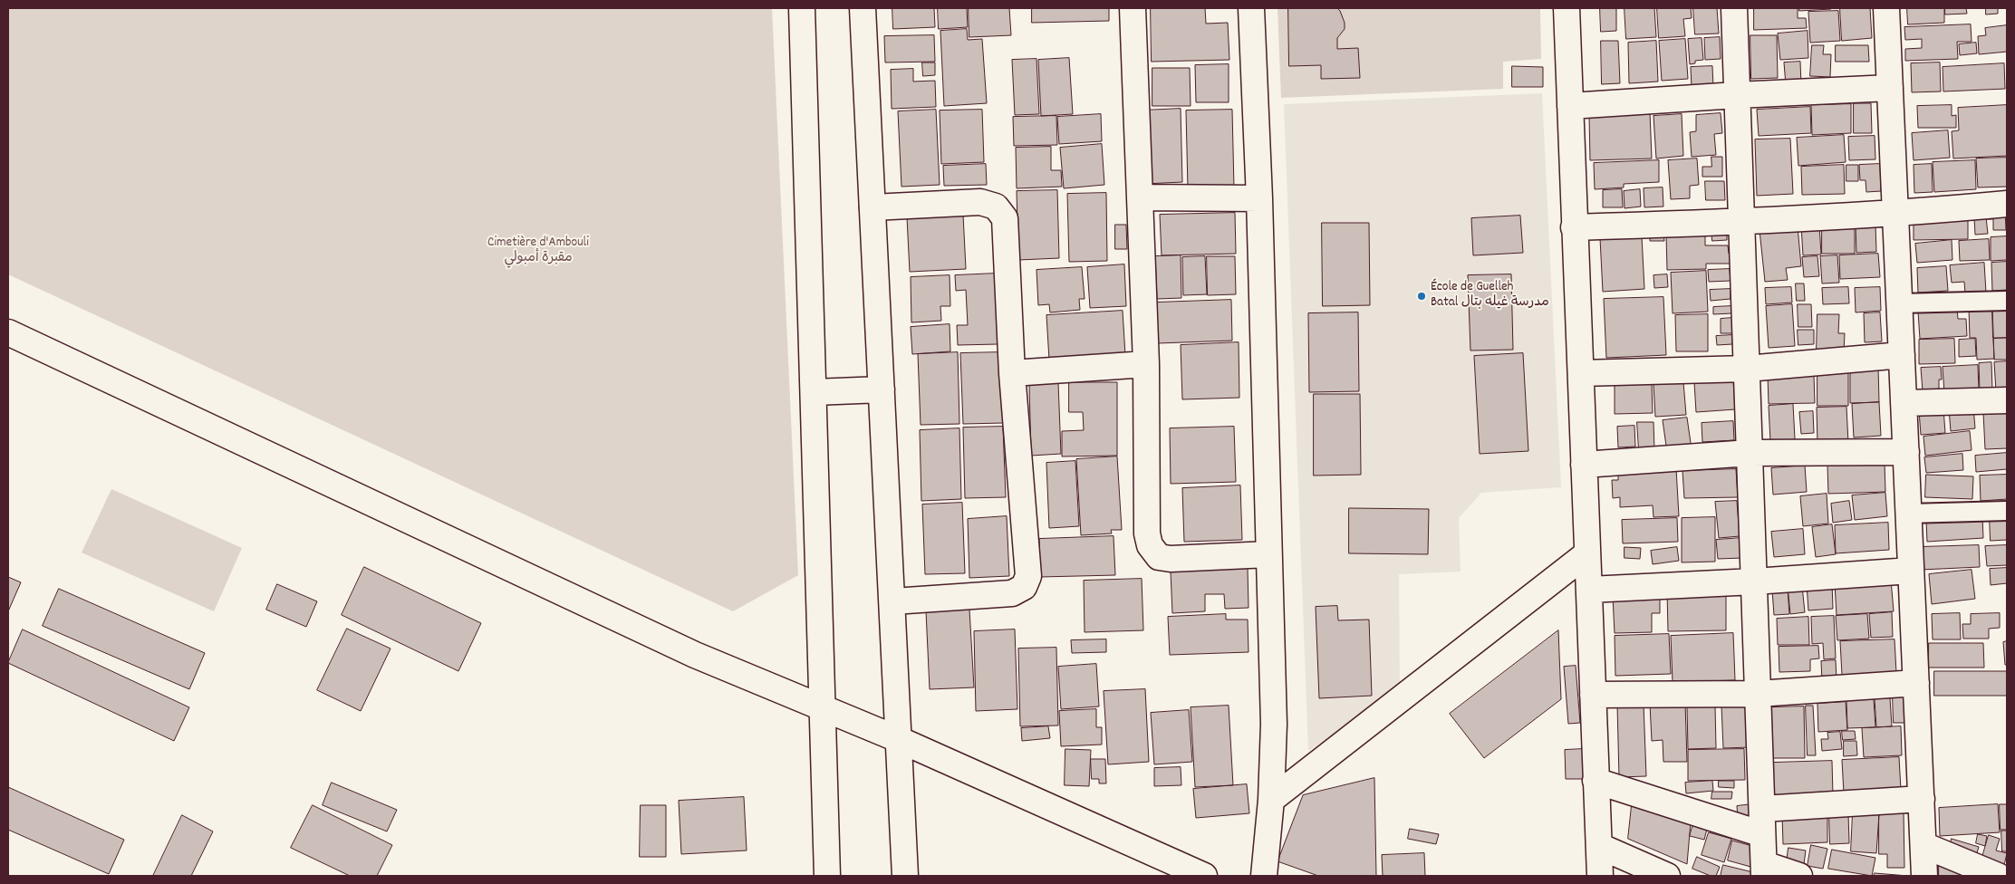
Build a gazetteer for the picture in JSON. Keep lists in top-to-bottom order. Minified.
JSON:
{"parks":["Cimetière d'Ambouli مقبرة أمبولي"],"places":["École de Guelleh Batal مدرسة غيله بتال"]}
